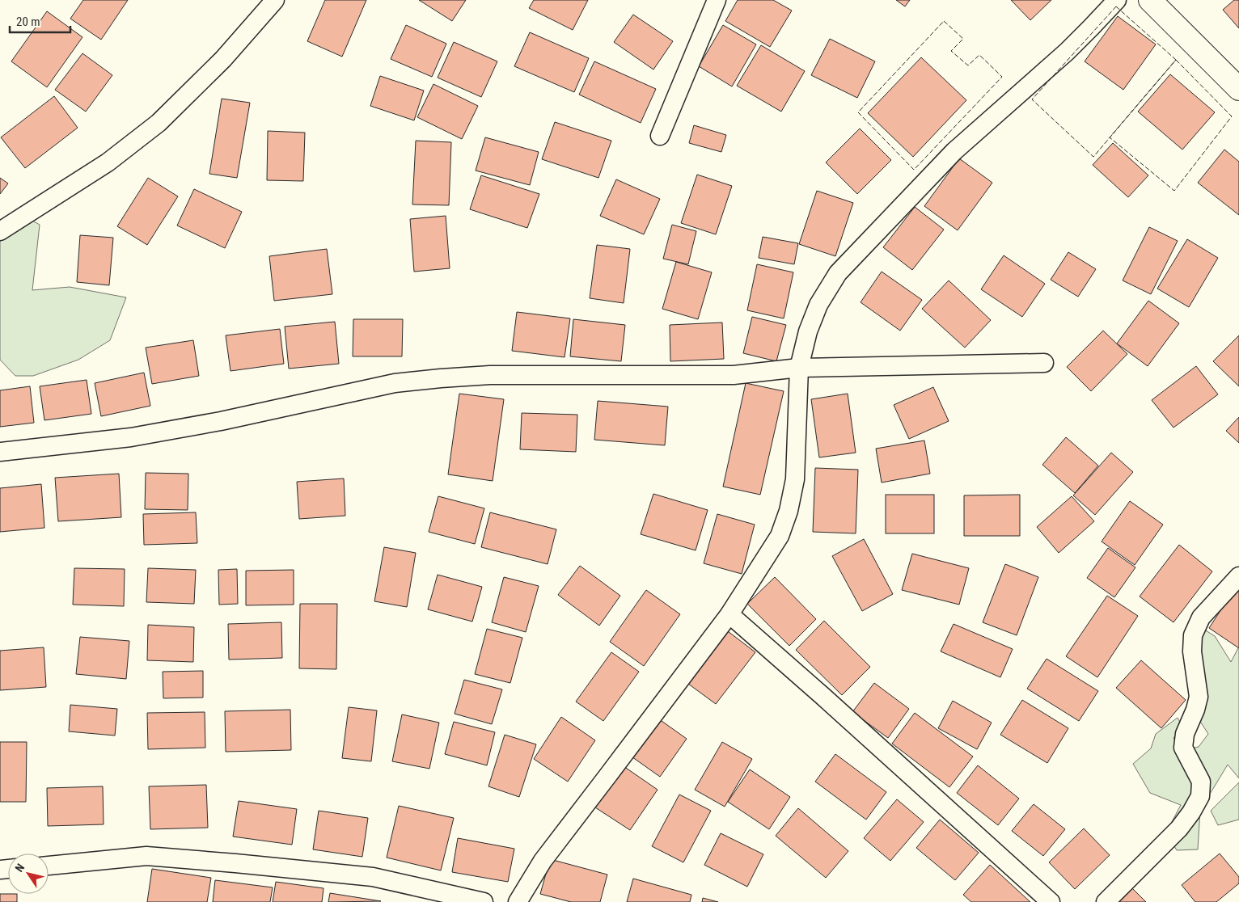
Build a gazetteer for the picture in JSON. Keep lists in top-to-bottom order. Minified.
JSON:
{"scale_bar":"20 m","north":"top left"}
